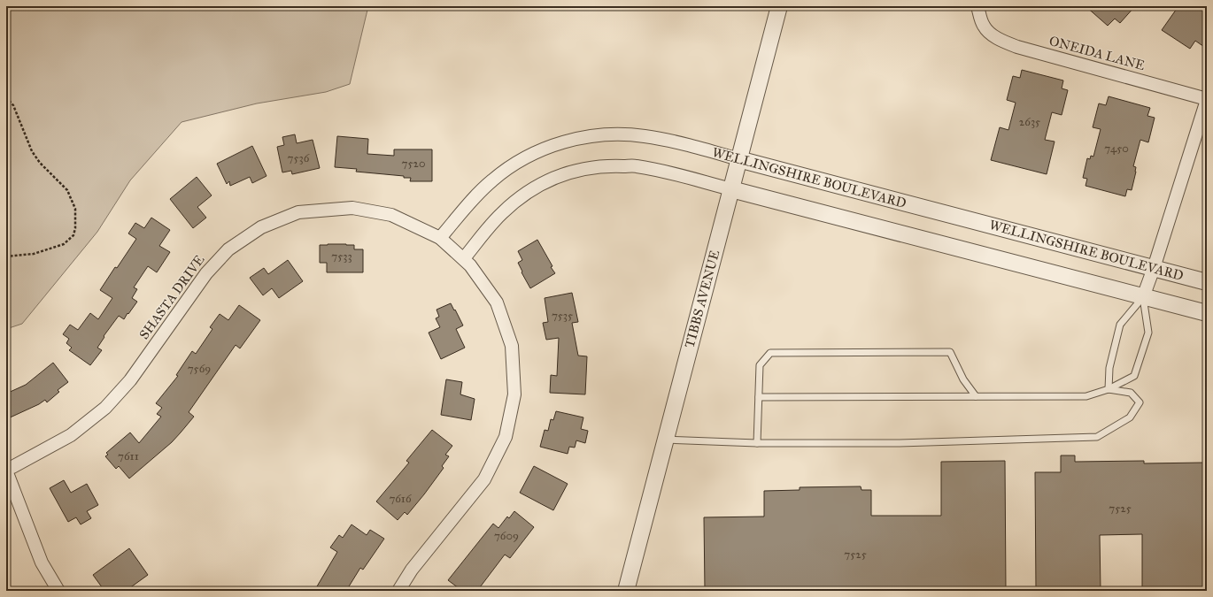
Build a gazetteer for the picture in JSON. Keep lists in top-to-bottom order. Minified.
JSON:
{"streets":{"street":["ONEIDA LANE","WELLINGSHIRE BOULEVARD","SHASTA DRIVE","TIBBS AVENUE"]},"crossings":[["WELLINGSHIRE BOULEVARD","SHASTA DRIVE"],["WELLINGSHIRE BOULEVARD","TIBBS AVENUE"]],"house_numbers":["2635","7450","7536","7520","7533","7535","7569","7611","7616","7525","7609","7525"]}
